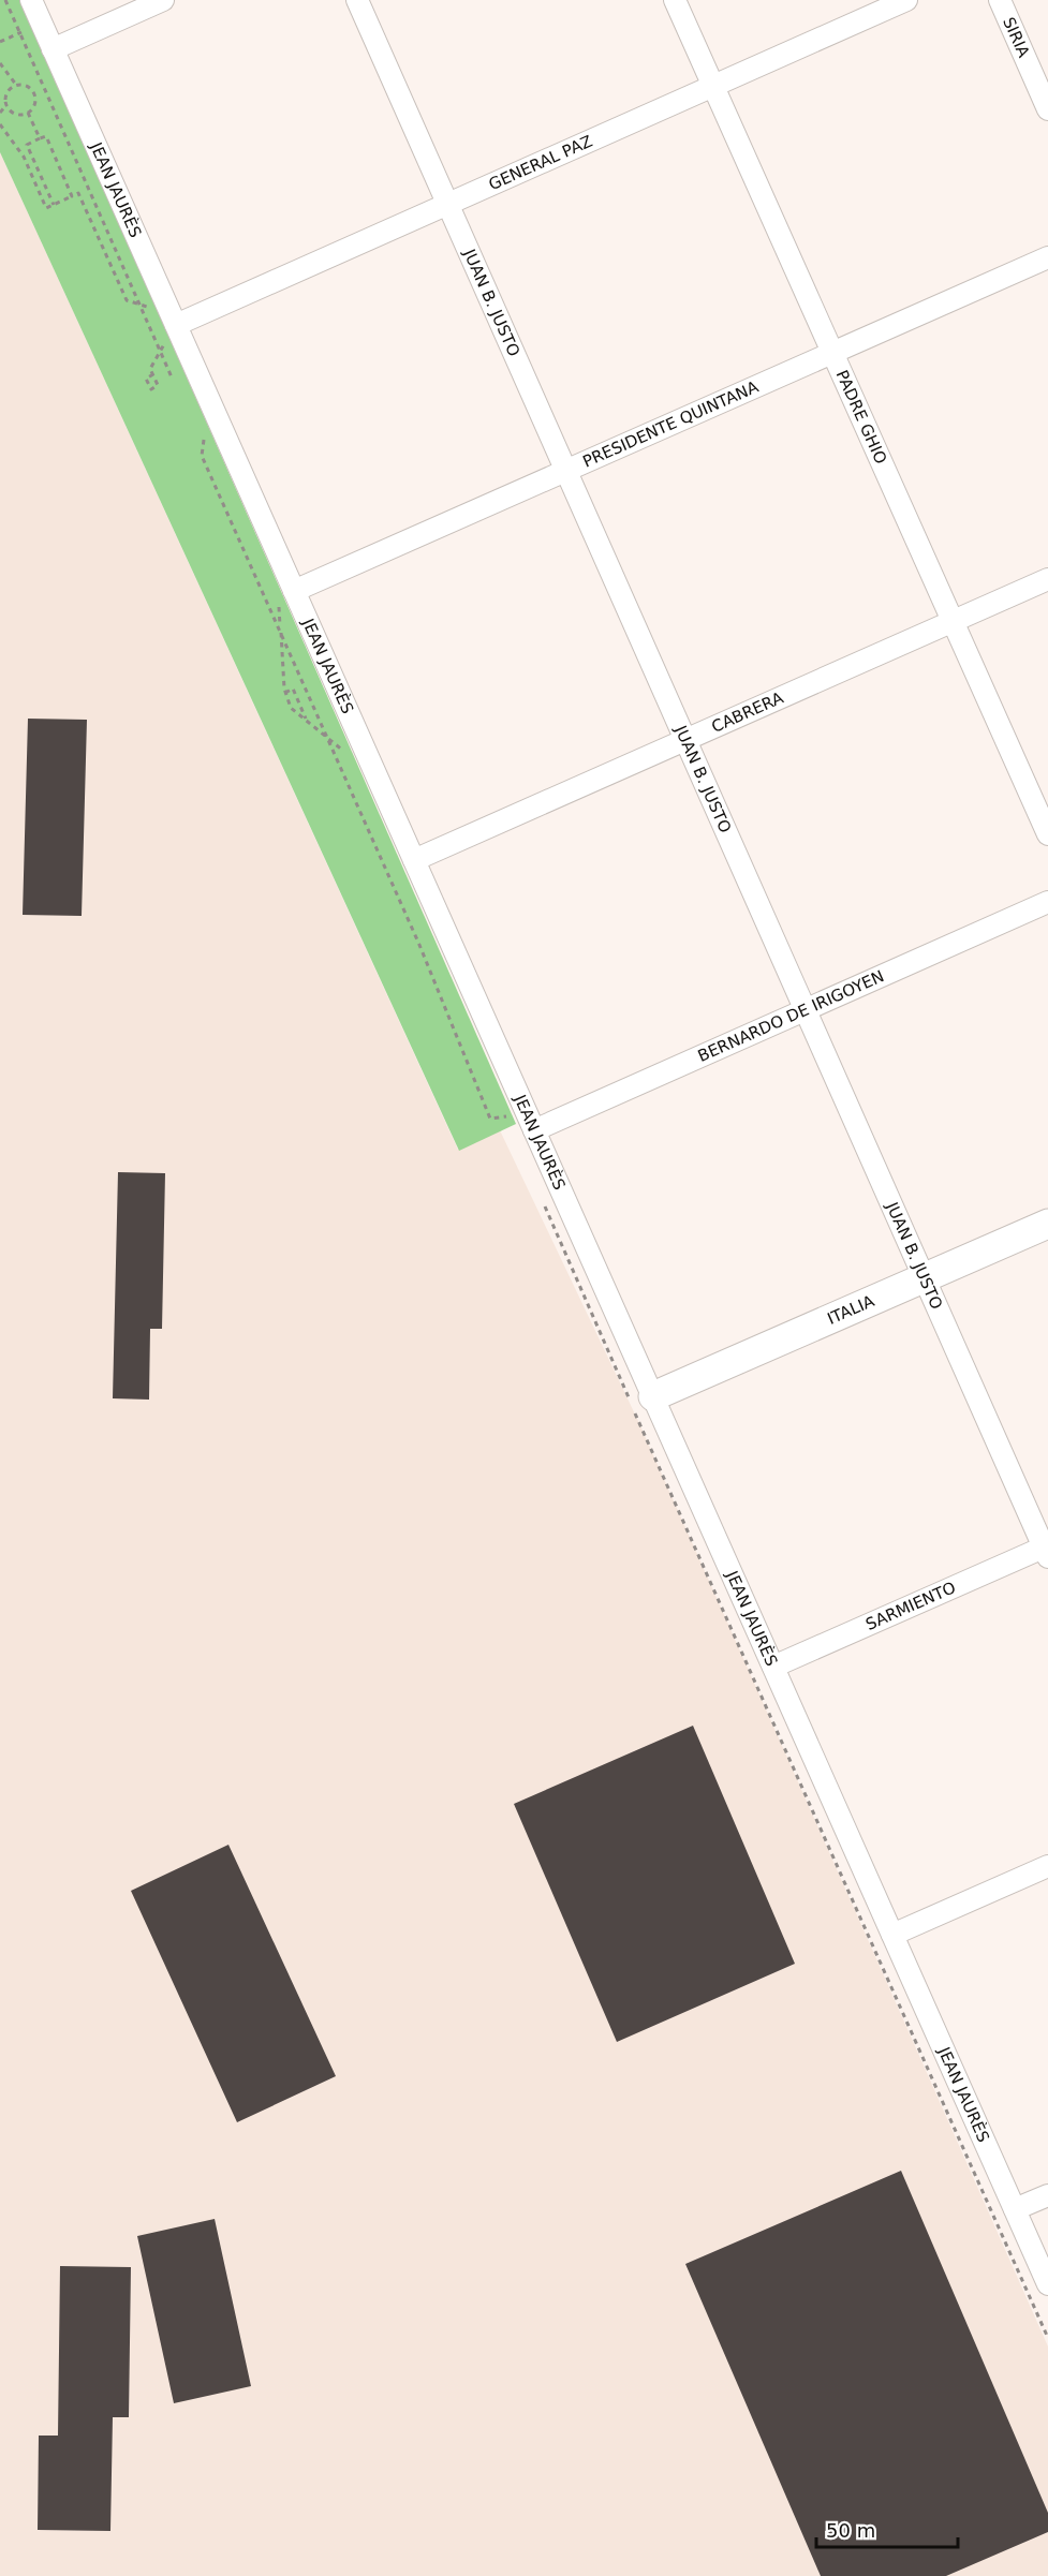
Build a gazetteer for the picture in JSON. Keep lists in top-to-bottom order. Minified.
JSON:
{"streets":{"street":["SIRIA","GENERAL PAZ","JEAN JAURÈS","JUAN B. JUSTO","PADRE GHIO","PRESIDENTE QUINTANA","CABRERA","BERNARDO DE IRIGOYEN","ITALIA","SARMIENTO"]},"crossings":[["GENERAL PAZ","JEAN JAURÈS"],["GENERAL PAZ","JUAN B. JUSTO"],["GENERAL PAZ","PADRE GHIO"],["JEAN JAURÈS","PRESIDENTE QUINTANA"],["JEAN JAURÈS","CABRERA"],["JEAN JAURÈS","BERNARDO DE IRIGOYEN"],["JEAN JAURÈS","ITALIA"],["JEAN JAURÈS","SARMIENTO"],["JUAN B. JUSTO","PRESIDENTE QUINTANA"],["JUAN B. JUSTO","CABRERA"],["JUAN B. JUSTO","BERNARDO DE IRIGOYEN"],["JUAN B. JUSTO","ITALIA"],["JUAN B. JUSTO","SARMIENTO"],["PADRE GHIO","PRESIDENTE QUINTANA"],["PADRE GHIO","CABRERA"]],"scale_bar":"50 m"}
